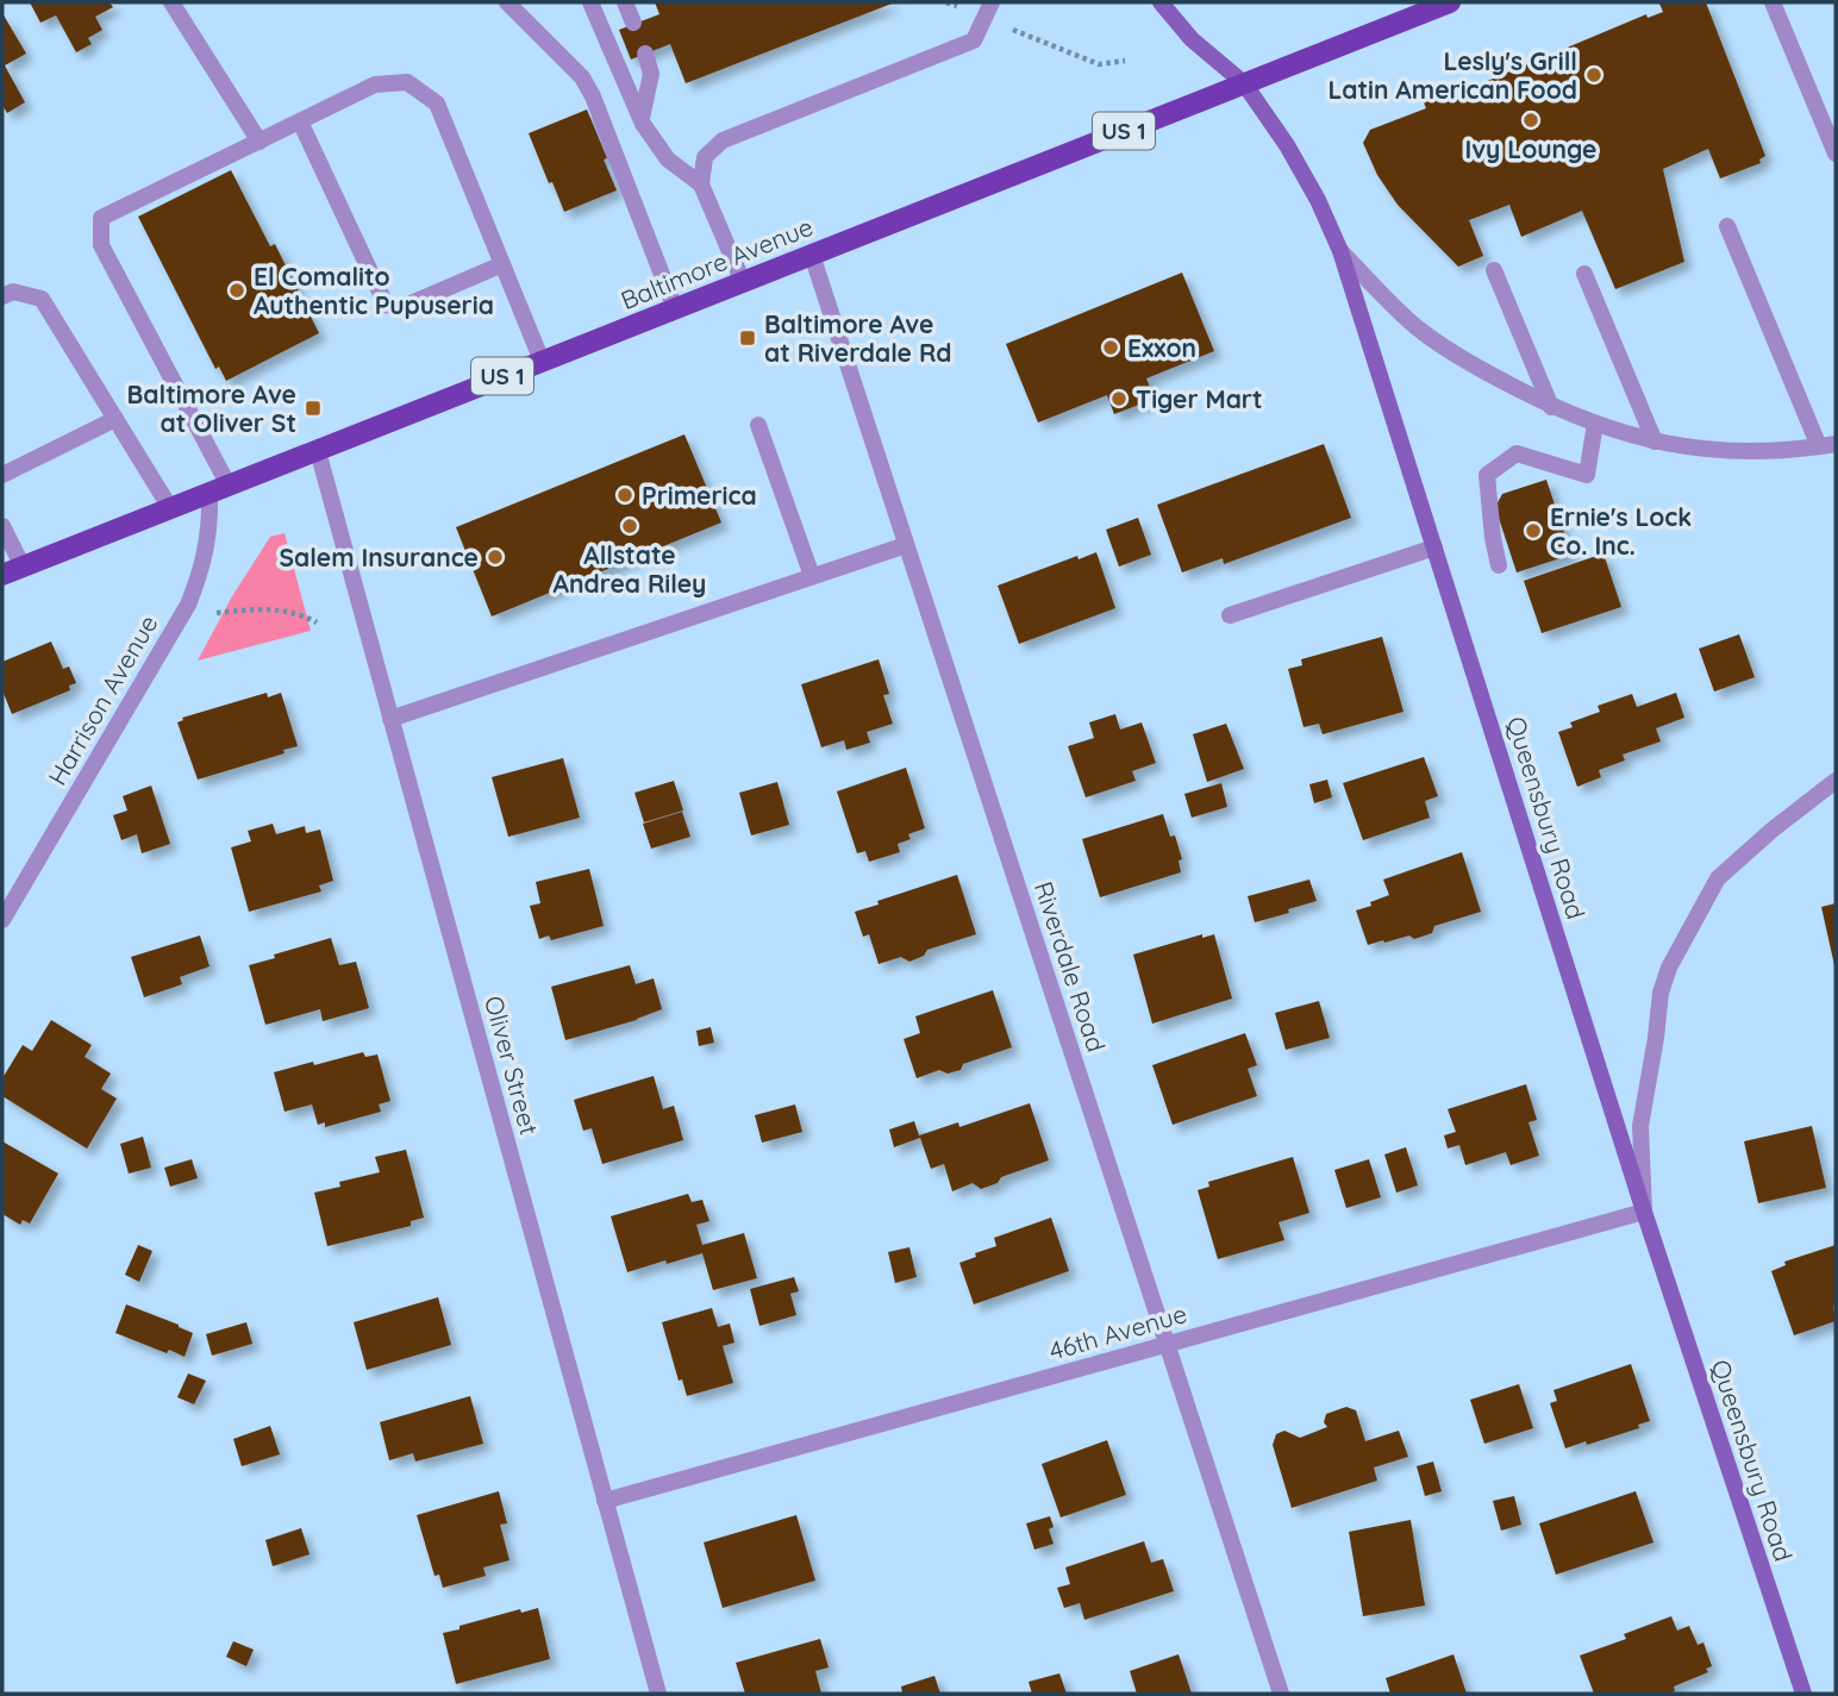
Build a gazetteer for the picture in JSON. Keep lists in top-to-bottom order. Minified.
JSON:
{"streets":{"main road":["US 1","Baltimore Avenue"],"street":["Harrison Avenue","Queensbury Road","Riverdale Road","Oliver Street","46th Avenue"]},"crossings":[["Baltimore Avenue","Harrison Avenue"],["Baltimore Avenue","Queensbury Road"],["Baltimore Avenue","Riverdale Road"],["Baltimore Avenue","Oliver Street"],["Queensbury Road","46th Avenue"],["Riverdale Road","46th Avenue"],["Oliver Street","46th Avenue"]],"places":{"other":["Lesly's Grill Latin American Food","Ivy Lounge","El Comalito Authentic Pupuseria","Exxon","Tiger Mart","Primerica","Allstate Andrea Riley","Ernie's Lock Co. Inc.","Salem Insurance"],"transit":["Baltimore Ave at Riverdale Rd","Baltimore Ave at Oliver St"]}}
